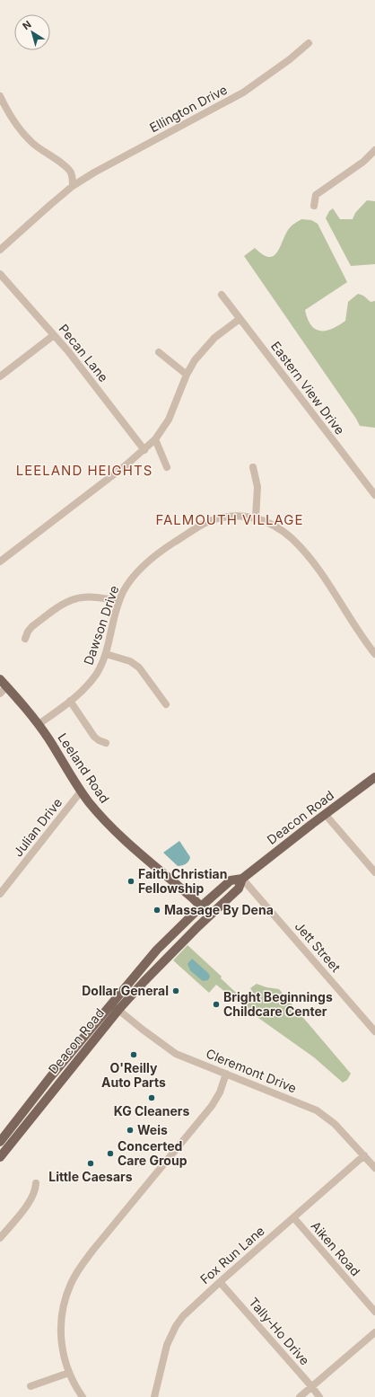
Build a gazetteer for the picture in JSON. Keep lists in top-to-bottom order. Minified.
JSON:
{"streets":{"main road":["Leeland Road","Deacon Road"],"street":["Ellington Drive","Pecan Lane","Eastern View Drive","Dawson Drive","Julian Drive","Jett Street","Cleremont Drive","Aiken Road","Fox Run Lane","Tally-Ho Drive"]},"crossings":[["Dawson Drive","Leeland Road"],["Leeland Road","Deacon Road"],["Leeland Road","Julian Drive"],["Deacon Road","Jett Street"],["Deacon Road","Cleremont Drive"],["Cleremont Drive","Fox Run Lane"],["Aiken Road","Fox Run Lane"],["Fox Run Lane","Tally-Ho Drive"]],"districts":["LEELAND HEIGHTS","FALMOUTH VILLAGE"],"places":["Faith Christian Fellowship","Massage By Dena","Dollar General","Bright Beginnings Childcare Center","O'Reilly Auto Parts","KG Cleaners","Weis","Concerted Care Group","Little Caesars"],"north":"top left"}
